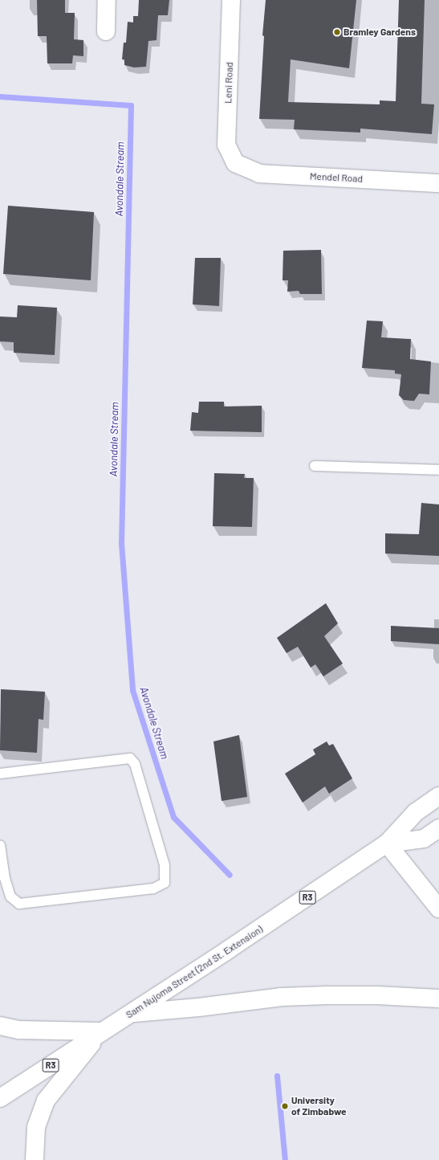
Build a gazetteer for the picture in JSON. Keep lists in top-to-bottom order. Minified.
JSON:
{"streets":{"main road":["Leni Road","Mendel Road","R3","Sam Nujoma Street (2nd St. Extension)"]},"crossings":[["Leni Road","Mendel Road"]],"water":["Avondale Stream"],"places":["Bramley Gardens","University of Zimbabwe"]}
